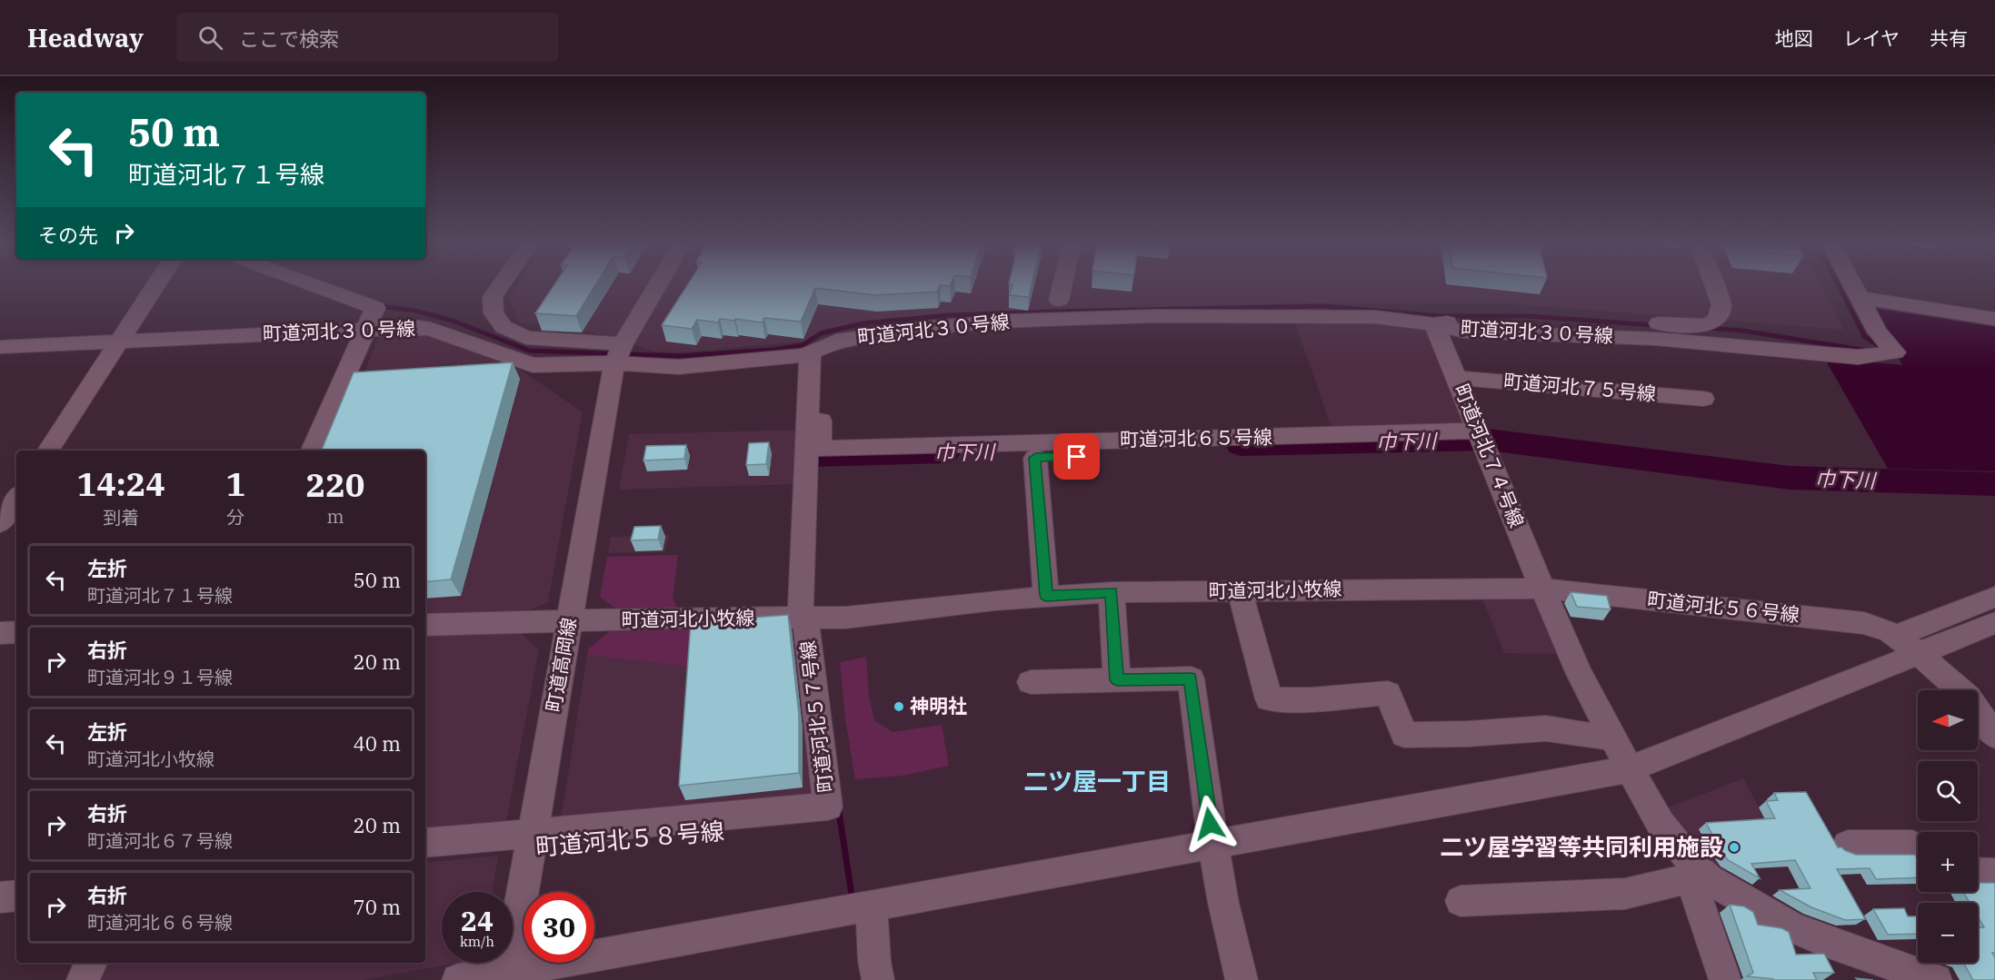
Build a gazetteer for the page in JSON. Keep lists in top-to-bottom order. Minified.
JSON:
{"streets":{"street":["町道河北３０号線","町道河北７５号線","町道河北６５号線","町道河北７４号線","町道河北小牧線","町道河北５６号線","町道高岡線","町道河北５７号線","町道河北５８号線"]},"crossings":[["町道河北３０号線","町道河北６５号線"],["町道河北３０号線","町道河北７４号線"],["町道河北３０号線","町道高岡線"],["町道河北３０号線","町道河北５７号線"],["町道河北７５号線","町道河北７４号線"],["町道河北６５号線","町道河北７４号線"],["町道河北６５号線","町道河北５７号線"],["町道河北７４号線","町道河北小牧線"],["町道河北７４号線","町道河北５６号線"],["町道河北小牧線","町道河北５６号線"],["町道河北小牧線","町道高岡線"],["町道河北小牧線","町道河北５７号線"],["町道高岡線","町道河北５７号線"],["町道高岡線","町道河北５８号線"],["町道河北５７号線","町道河北５８号線"]],"districts":["二ツ屋一丁目"],"water":["巾下川"],"places":["神明社","二ツ屋学習等共同利用施設"],"north":"left","page":{"header":"Headway","search":"ここで検索","nav":["地図","レイヤ","共有"],"turn":["50 m","町道河北７１号線"],"then":"その先","eta":["14:24","到着","1","分","220","m"],"list":[{"name":"左折","note":"町道河北７１号線","value":"50 m"},{"name":"右折","note":"町道河北９１号線","value":"20 m"},{"name":"左折","note":"町道河北小牧線","value":"40 m"},{"name":"右折","note":"町道河北６７号線","value":"20 m"},{"name":"右折","note":"町道河北６６号線","value":"70 m"}],"map_buttons":["+","−"],"speed":"24 km/h","limit":"30"}}
